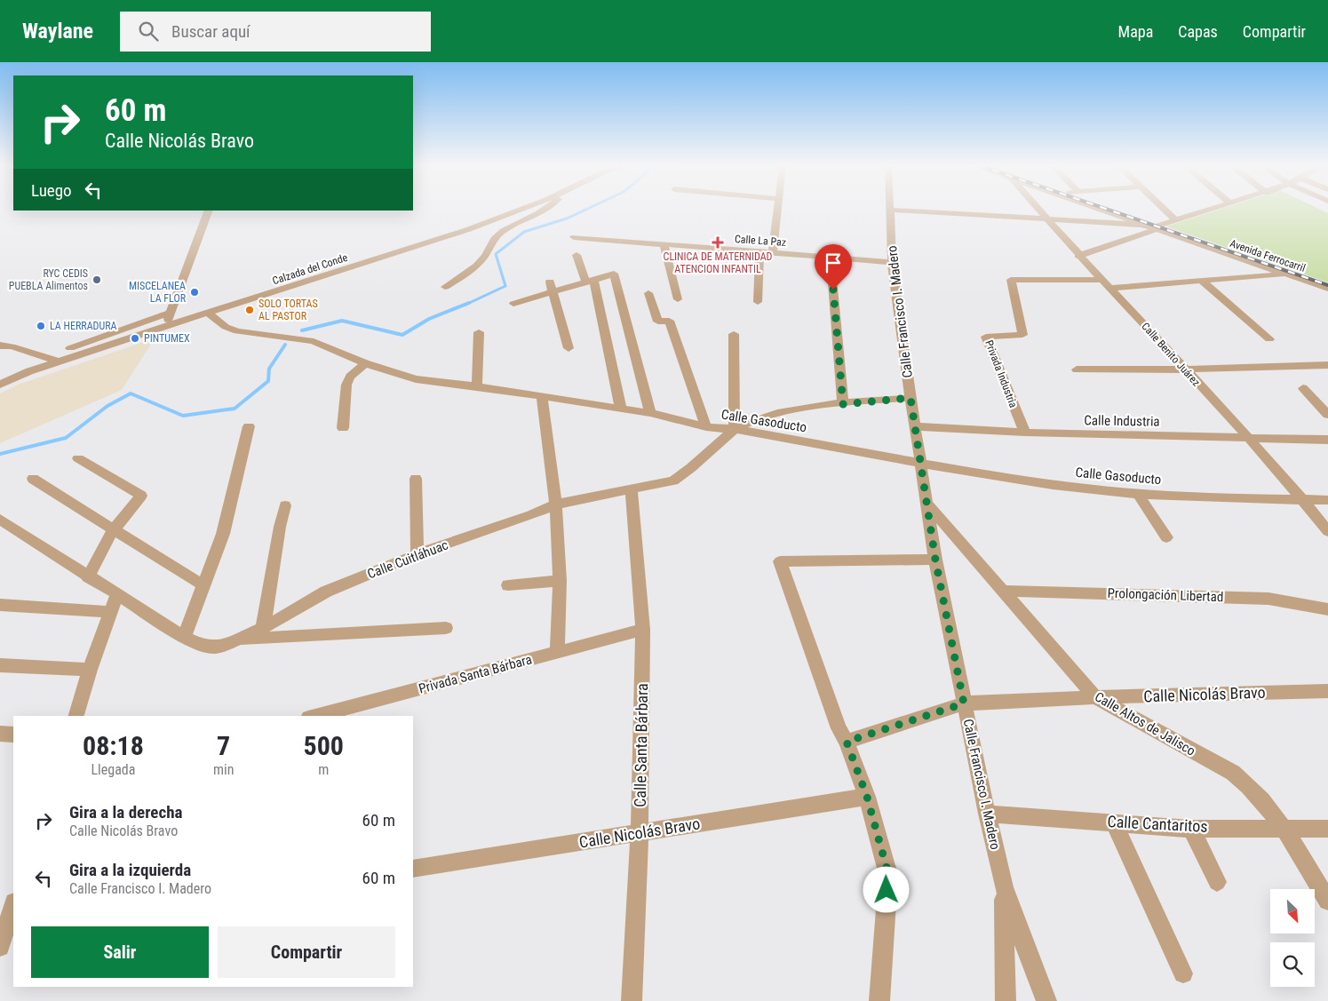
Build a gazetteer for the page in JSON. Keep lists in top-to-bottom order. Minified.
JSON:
{"streets":{"street":["Calle La Paz","Avenida Ferrocarril","Calzada del Conde","Calle Francisco I. Madero","Calle Benito Juárez","Privada Industria","Calle Gasoducto","Calle Industria","Calle Cuitláhuac","Prolongación Libertad","Privada Santa Bárbara","Calle Nicolás Bravo","Calle Altos de Jalisco","Calle Santa Bárbara","Calle Cantaritos"]},"crossings":[["Calle La Paz","Calle Francisco I. Madero"],["Calzada del Conde","Calle Gasoducto"],["Calle Francisco I. Madero","Calle Gasoducto"],["Calle Francisco I. Madero","Calle Industria"],["Calle Francisco I. Madero","Calle Nicolás Bravo"],["Calle Francisco I. Madero","Calle Altos de Jalisco"],["Calle Francisco I. Madero","Calle Cantaritos"],["Calle Benito Juárez","Privada Industria"],["Calle Benito Juárez","Calle Gasoducto"],["Calle Benito Juárez","Calle Industria"],["Privada Industria","Calle Industria"],["Calle Gasoducto","Calle Cuitláhuac"],["Calle Cuitláhuac","Calle Santa Bárbara"],["Prolongación Libertad","Calle Altos de Jalisco"],["Privada Santa Bárbara","Calle Santa Bárbara"],["Calle Nicolás Bravo","Calle Altos de Jalisco"],["Calle Nicolás Bravo","Calle Santa Bárbara"],["Calle Altos de Jalisco","Calle Cantaritos"]],"places":{"health":["CLINICA DE MATERNIDAD ATENCION INFANTIL"],"other":["RYC CEDIS PUEBLA Alimentos","MISCELANEA LA FLOR","SOLO TORTAS AL PASTOR","LA HERRADURA","PINTUMEX"]},"north":"bottom right","page":{"header":"Waylane","search":"Buscar aquí","nav":["Mapa","Capas","Compartir"],"turn":["60 m","Calle Nicolás Bravo"],"then":"Luego","eta":["08:18","Llegada","7","min","500","m"],"list":[{"name":"Gira a la derecha","note":"Calle Nicolás Bravo","value":"60 m"},{"name":"Gira a la izquierda","note":"Calle Francisco I. Madero","value":"60 m"}],"buttons":["Salir","Compartir"]}}
